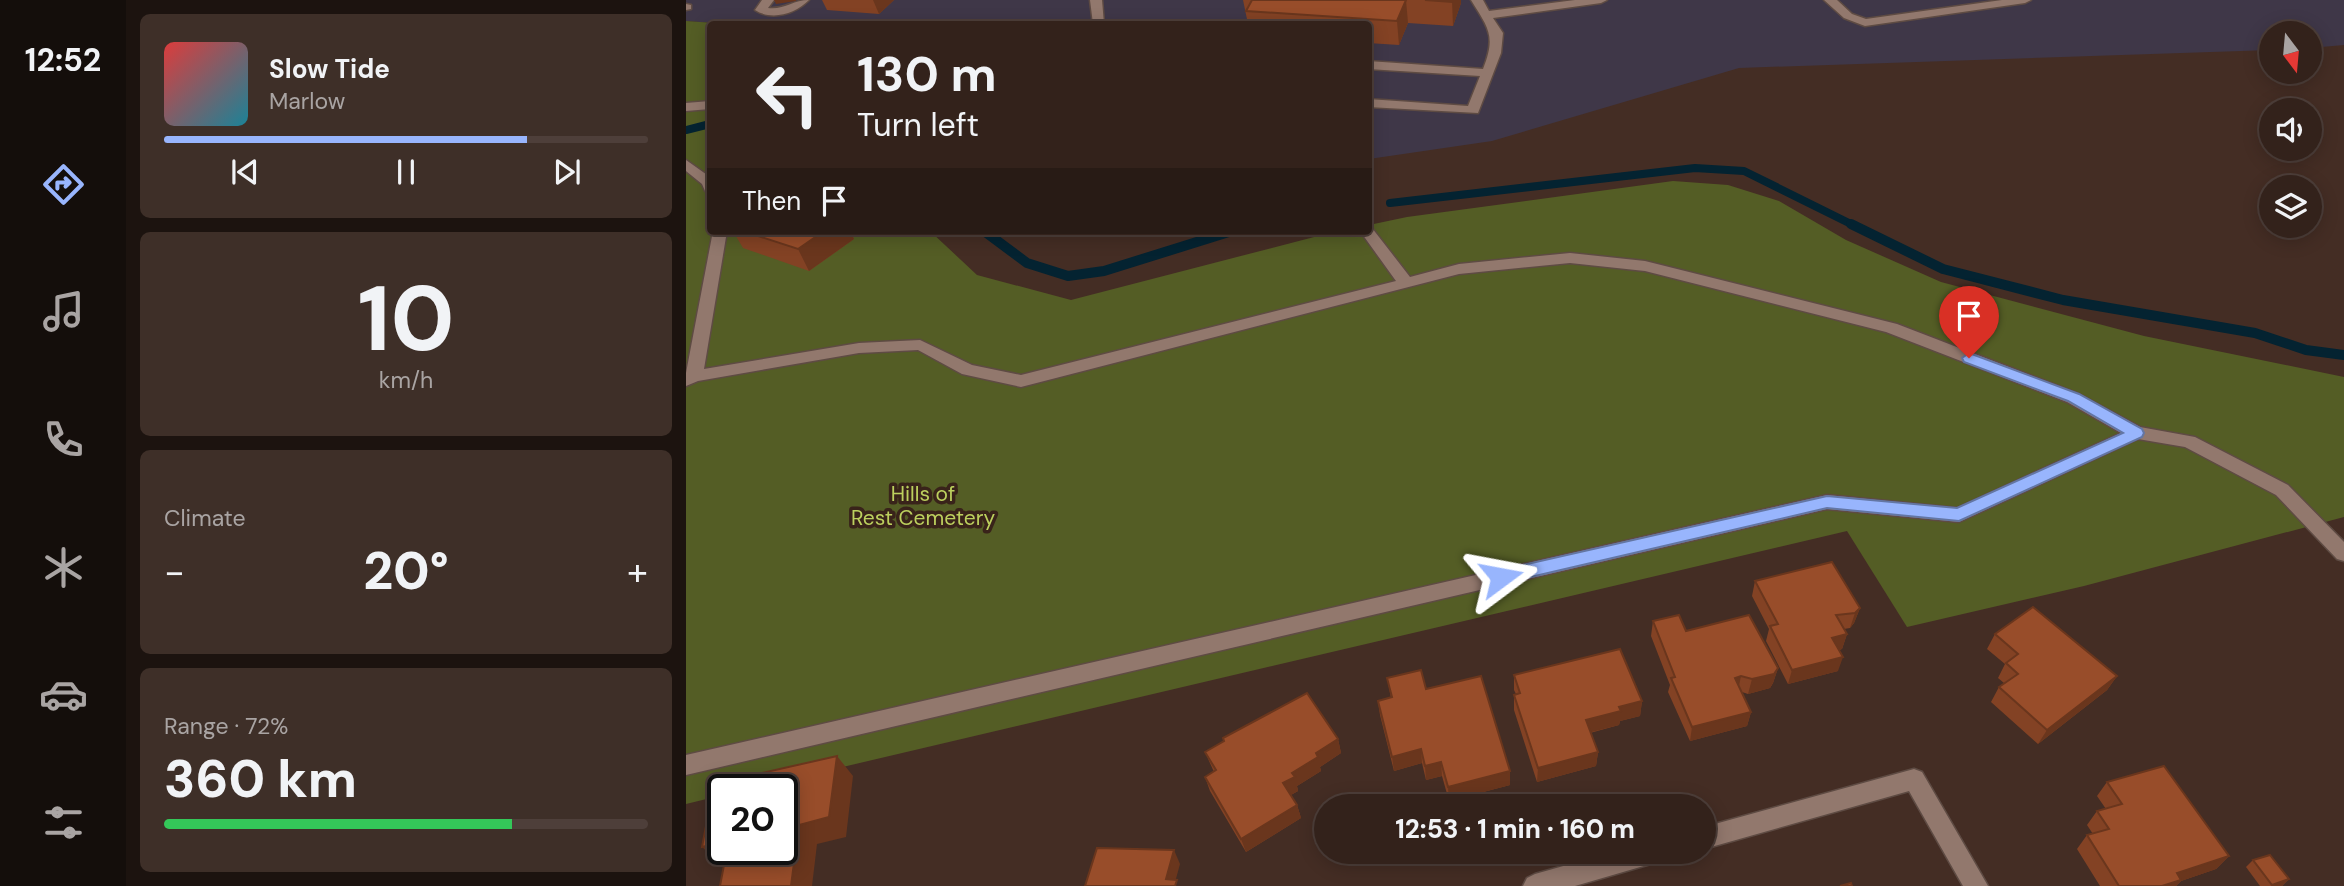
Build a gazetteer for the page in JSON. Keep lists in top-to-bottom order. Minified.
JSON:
{"parks":["Hills of Rest Cemetery"],"north":"bottom","page":{"tabs":"12:52","turn":["130 m","Turn left"],"song":["Slow Tide","Marlow"],"then":"Then","tile":[["10","km/h"],"Climate",["Range · 72%","360 km"]],"heat":["−","20°","+"],"limit":"20","trip":"12:53 · 1 min · 160 m"}}
